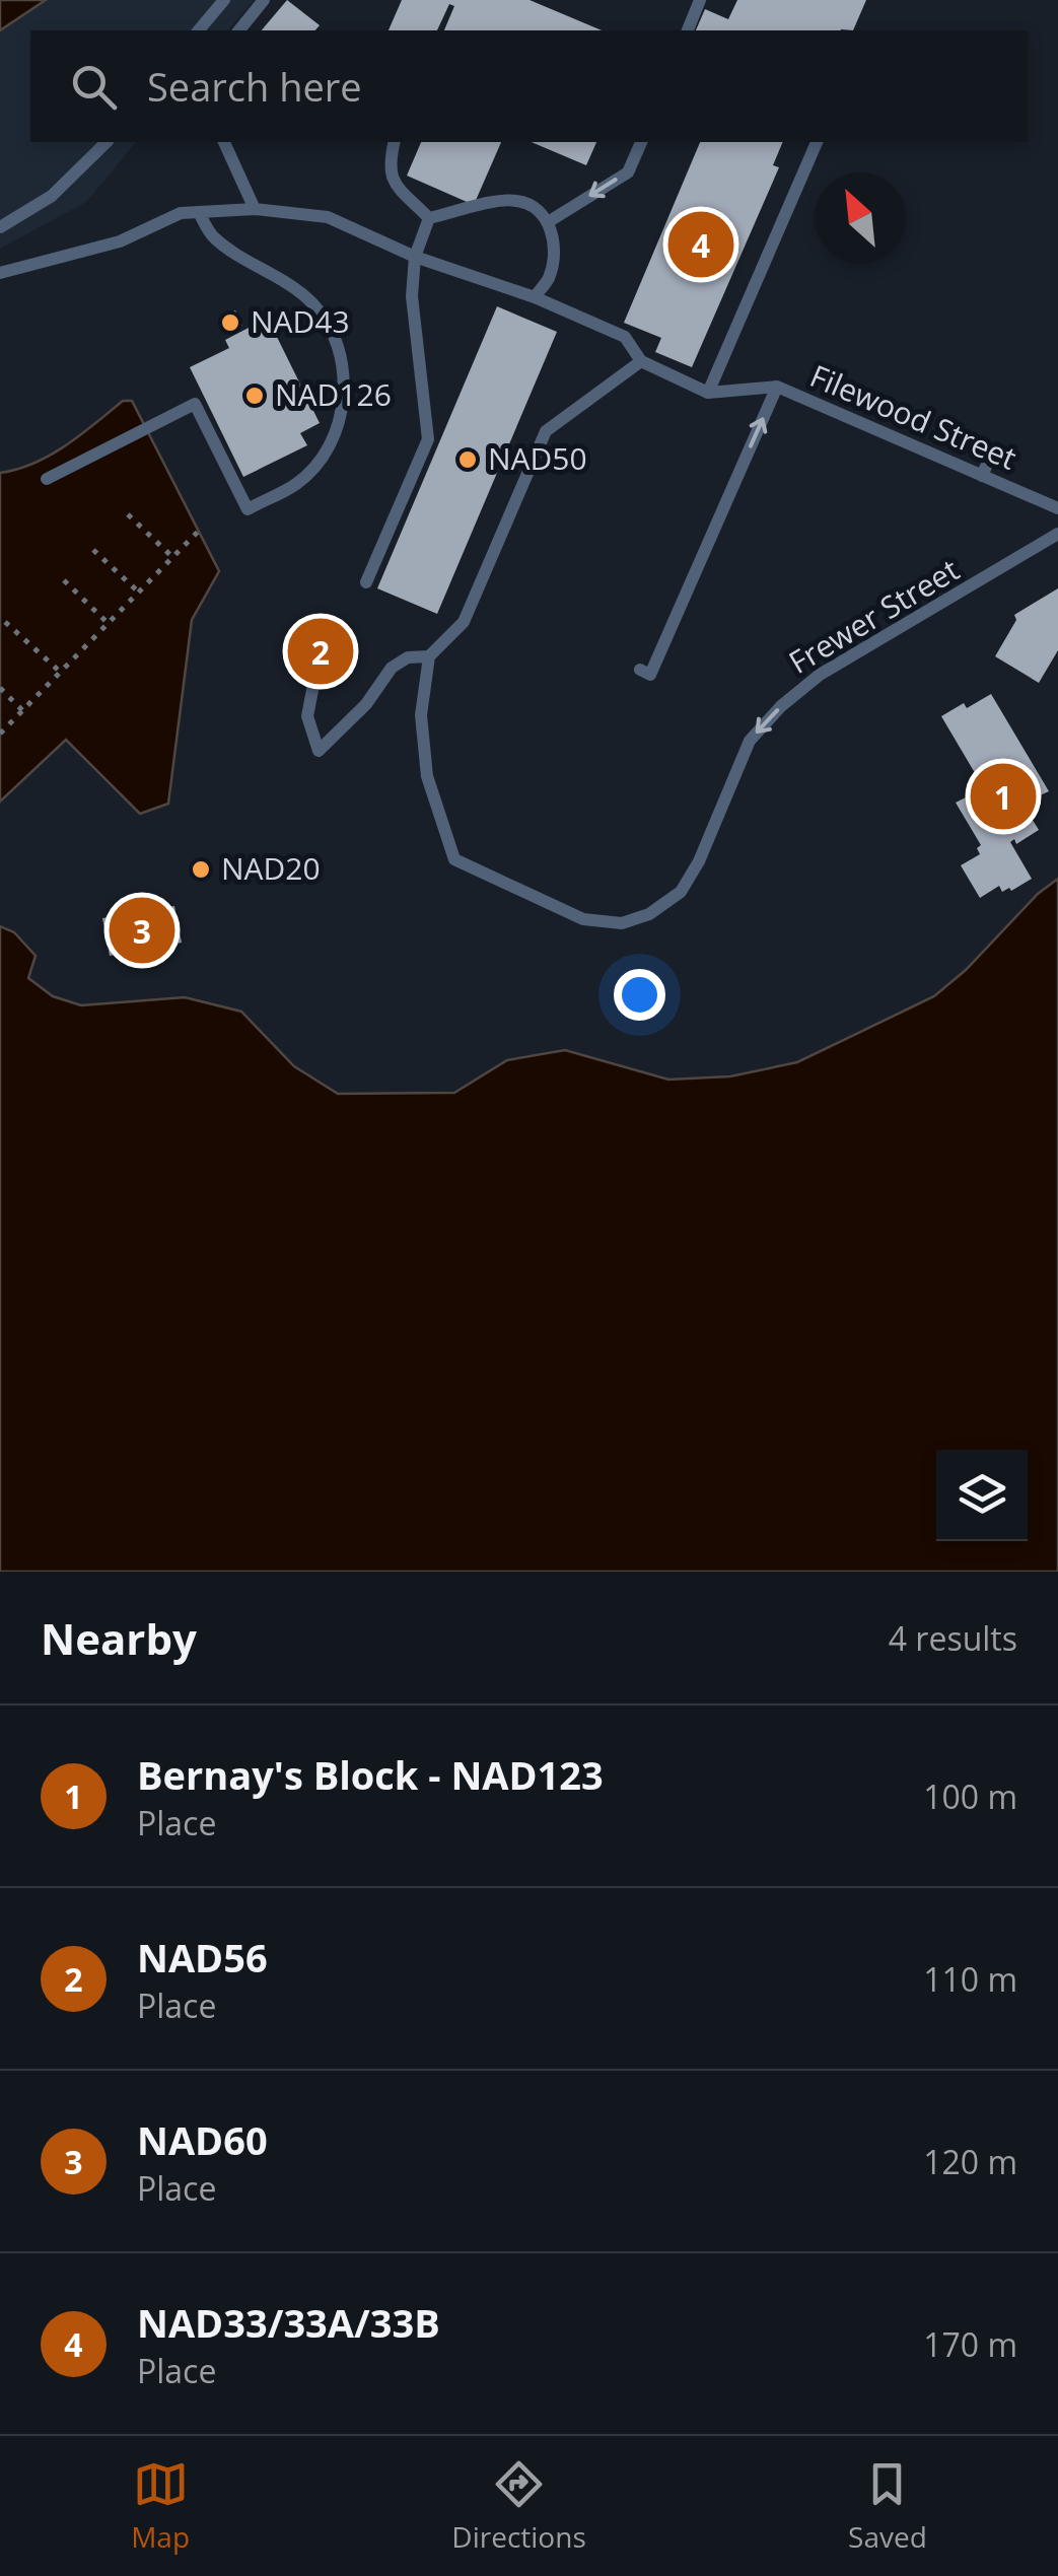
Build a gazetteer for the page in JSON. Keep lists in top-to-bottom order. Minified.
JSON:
{"streets":{"lane":["Filewood Street","Frewer Street"]},"places":["NAD43","NAD126","NAD50","NAD20"],"north":"top left","page":{"search":"Search here","pins":["4","2","1","3"],"heading":["Nearby","4 results"],"list":[{"mark":"1","name":"Bernay's Block - NAD123","note":"Place","value":"100 m"},{"mark":"2","name":"NAD56","note":"Place","value":"110 m"},{"mark":"3","name":"NAD60","note":"Place","value":"120 m"},{"mark":"4","name":"NAD33/33A/33B","note":"Place","value":"170 m"}],"nav":["Map","Directions","Saved"]}}
